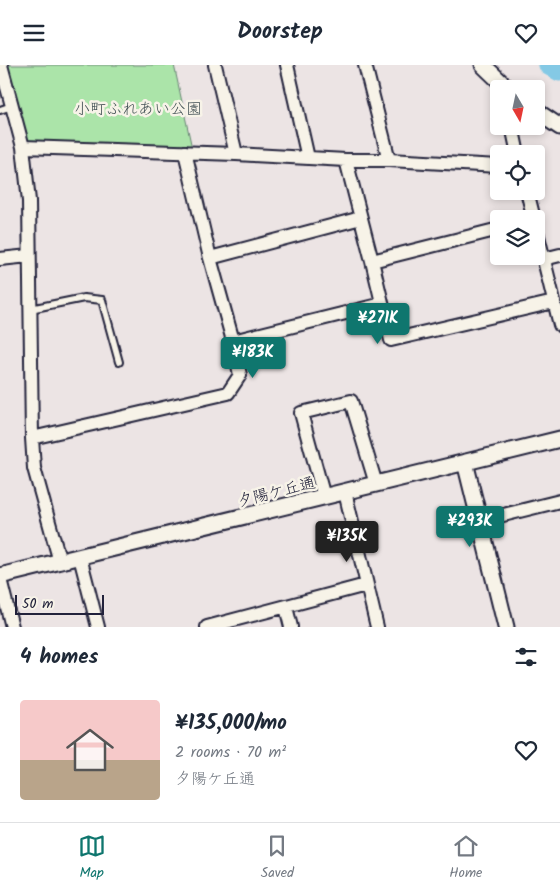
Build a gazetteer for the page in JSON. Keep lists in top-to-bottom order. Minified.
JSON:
{"streets":{"street":["夕陽ケ丘通"]},"parks":["小町ふれあい公園"],"scale_bar":"50 m","north":"bottom","page":{"header":"Doorstep","price":["¥271K","¥183K","¥293K","¥135K"],"scale":"50 m","heading":"4 homes","list":[{"name":"¥135,000/mo","note":"2 rooms · 70 m² · 夕陽ケ丘通"}],"tabs":["Map","Saved","Home"]}}
